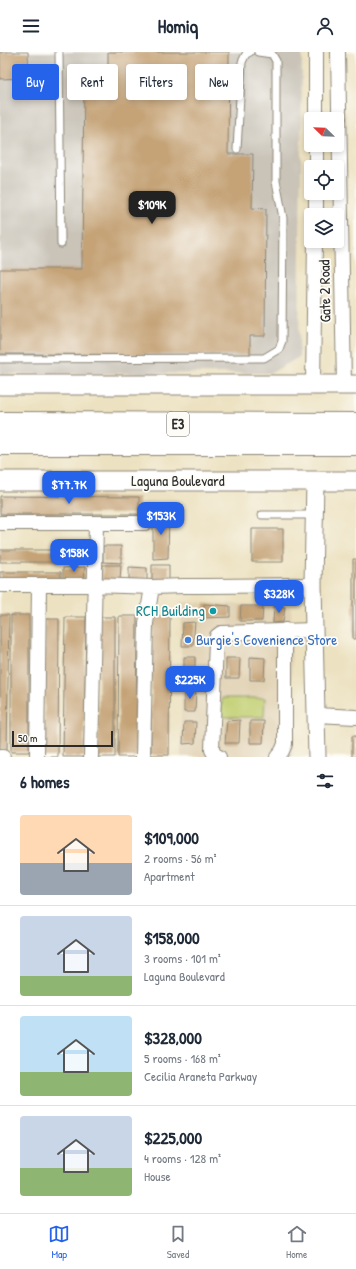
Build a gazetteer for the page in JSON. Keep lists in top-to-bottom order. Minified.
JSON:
{"streets":{"highway":["E3"],"main road":["Laguna Boulevard"],"street":["Gate 2 Road"]},"places":["RCH Building","Burgie's Covenience Store"],"scale_bar":"50 m","north":"top left","page":{"header":"Homiq","chip":["Buy","Rent","Filters","New"],"price":["$109K","$77.7K","$153K","$158K","$328K","$225K"],"scale":"50 m","heading":"6 homes","list":[{"name":"$109,000","note":"2 rooms · 56 m² · Apartment"},{"name":"$158,000","note":"3 rooms · 101 m² · Laguna Boulevard"},{"name":"$328,000","note":"5 rooms · 168 m² · Cecilia Araneta Parkway"},{"name":"$225,000","note":"4 rooms · 128 m² · House"}],"tabs":["Map","Saved","Home"]}}
